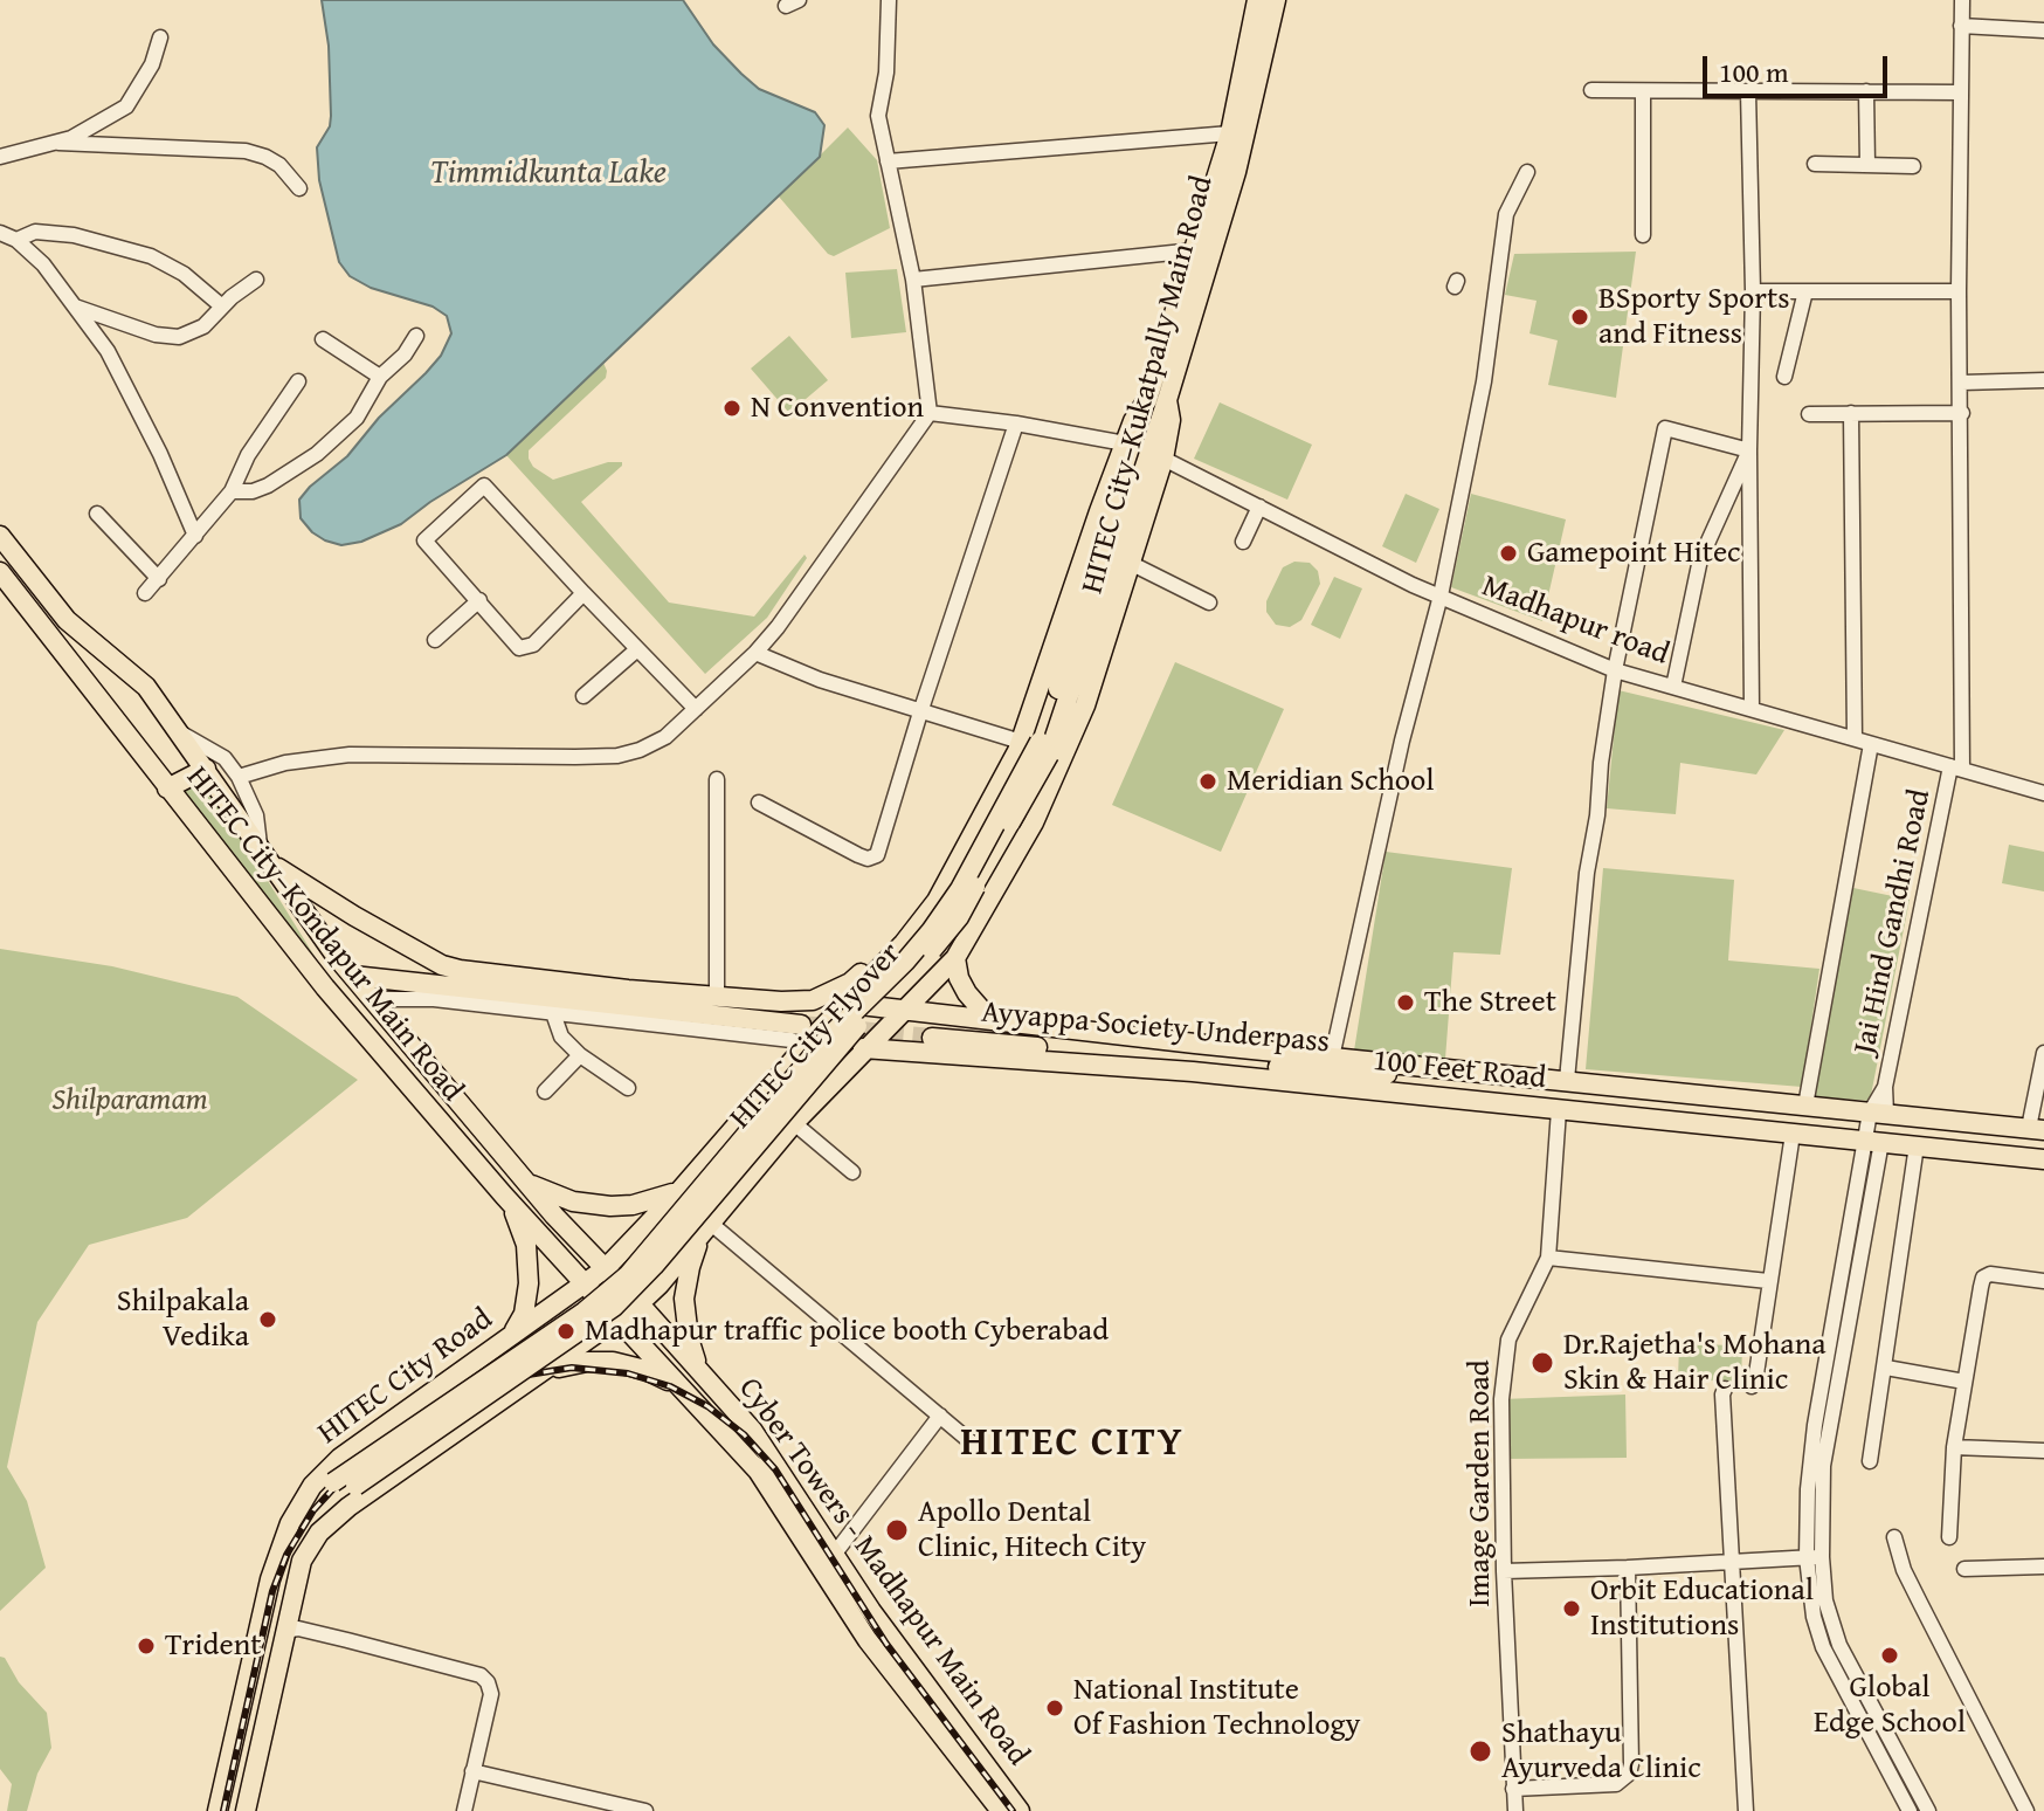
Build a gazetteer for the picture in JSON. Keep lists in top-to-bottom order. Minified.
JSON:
{"streets":{"main road":["HITEC City–Kukatpally Main Road","HITEC City–Kondapur Main Road","Ayyappa Society Underpass","HITEC City Flyover","100 Feet Road","HITEC City Road","Cyber Towers - Madhapur Main Road"],"street":["Madhapur road","Jai Hind Gandhi Road","Image Garden Road"]},"crossings":[["HITEC City–Kukatpally Main Road","Madhapur road"],["HITEC City–Kukatpally Main Road","HITEC City–Kondapur Main Road"],["HITEC City–Kukatpally Main Road","HITEC City Flyover"],["HITEC City–Kukatpally Main Road","100 Feet Road"],["HITEC City–Kukatpally Main Road","HITEC City Road"],["HITEC City–Kukatpally Main Road","Cyber Towers - Madhapur Main Road"],["Madhapur road","Jai Hind Gandhi Road"],["Jai Hind Gandhi Road","100 Feet Road"],["HITEC City–Kondapur Main Road","HITEC City Road"],["HITEC City–Kondapur Main Road","Cyber Towers - Madhapur Main Road"],["Ayyappa Society Underpass","100 Feet Road"],["HITEC City Flyover","HITEC City Road"],["100 Feet Road","Image Garden Road"],["HITEC City Road","Cyber Towers - Madhapur Main Road"]],"districts":["HITEC CITY"],"water":["Timmidkunta Lake"],"parks":["Shilparamam"],"places":["BSporty Sports and Fitness","N Convention","Gamepoint Hitec","Meridian School","The Street","Shilpakala Vedika","Madhapur traffic police booth Cyberabad","Dr.Rajetha's Mohana Skin & Hair Clinic","Apollo Dental Clinic, Hitech City","Orbit Educational Institutions","Trident","Global Edge School","National Institute Of Fashion Technology","Shathayu Ayurveda Clinic"],"scale_bar":"100 m"}
